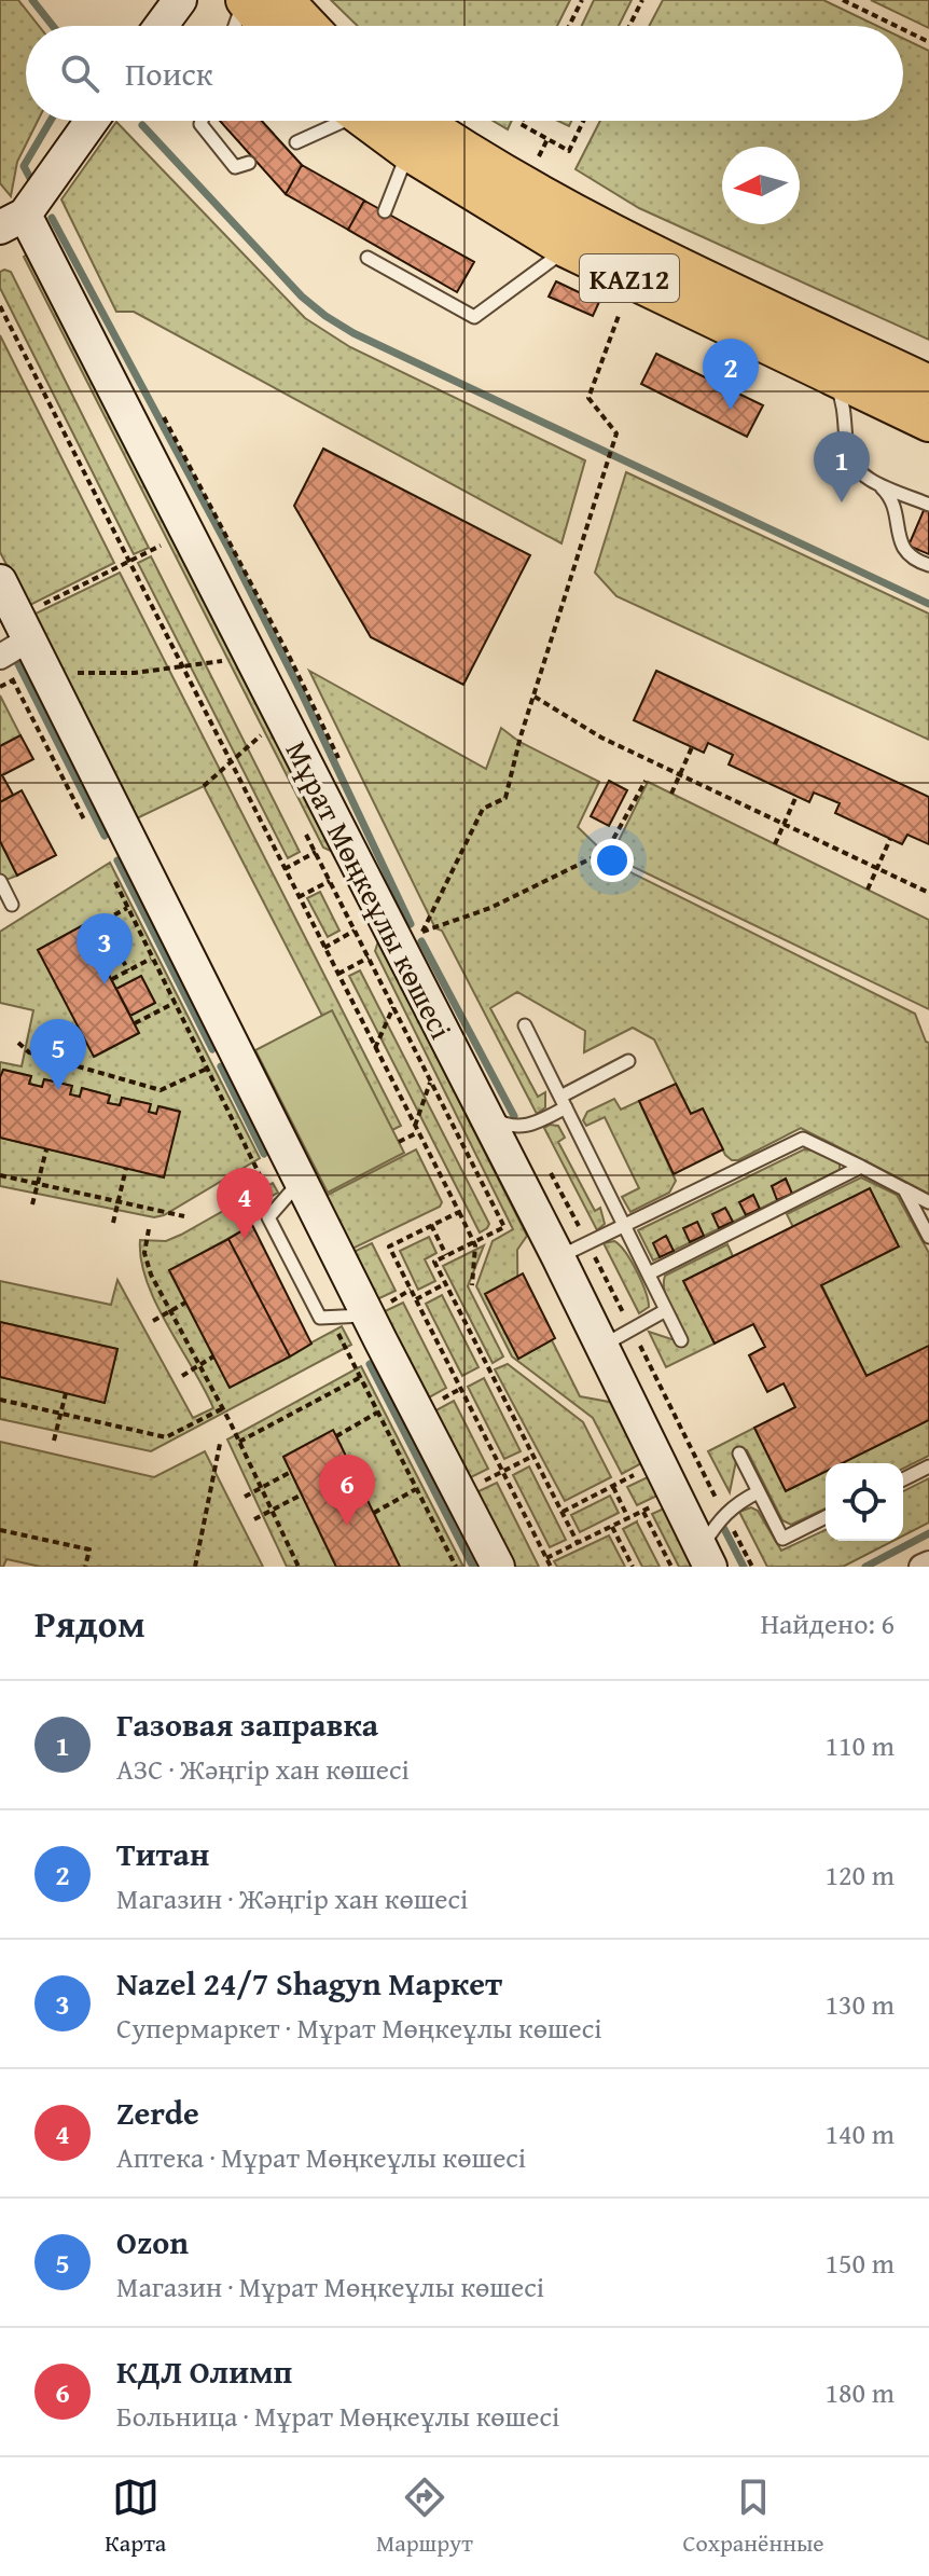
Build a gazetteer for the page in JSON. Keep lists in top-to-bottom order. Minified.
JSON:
{"streets":{"main road":["KAZ12","Мұрат Мөңкеұлы көшесі"]},"north":"left","page":{"search":"Поиск","pins":["2","1","3","5","4","6"],"heading":["Рядом","Найдено: 6"],"list":[{"mark":"1","name":"Газовая заправка","note":"АЗС · Жәңгір хан көшесі","value":"110 m"},{"mark":"2","name":"Титан","note":"Магазин · Жәңгір хан көшесі","value":"120 m"},{"mark":"3","name":"Nazel 24/7 Shagyn Маркет","note":"Супермаркет · Мұрат Мөңкеұлы көшесі","value":"130 m"},{"mark":"4","name":"Zerde","note":"Аптека · Мұрат Мөңкеұлы көшесі","value":"140 m"},{"mark":"5","name":"Ozon","note":"Магазин · Мұрат Мөңкеұлы көшесі","value":"150 m"},{"mark":"6","name":"КДЛ Олимп","note":"Больница · Мұрат Мөңкеұлы көшесі","value":"180 m"}],"nav":["Карта","Маршрут","Сохранённые"]}}
